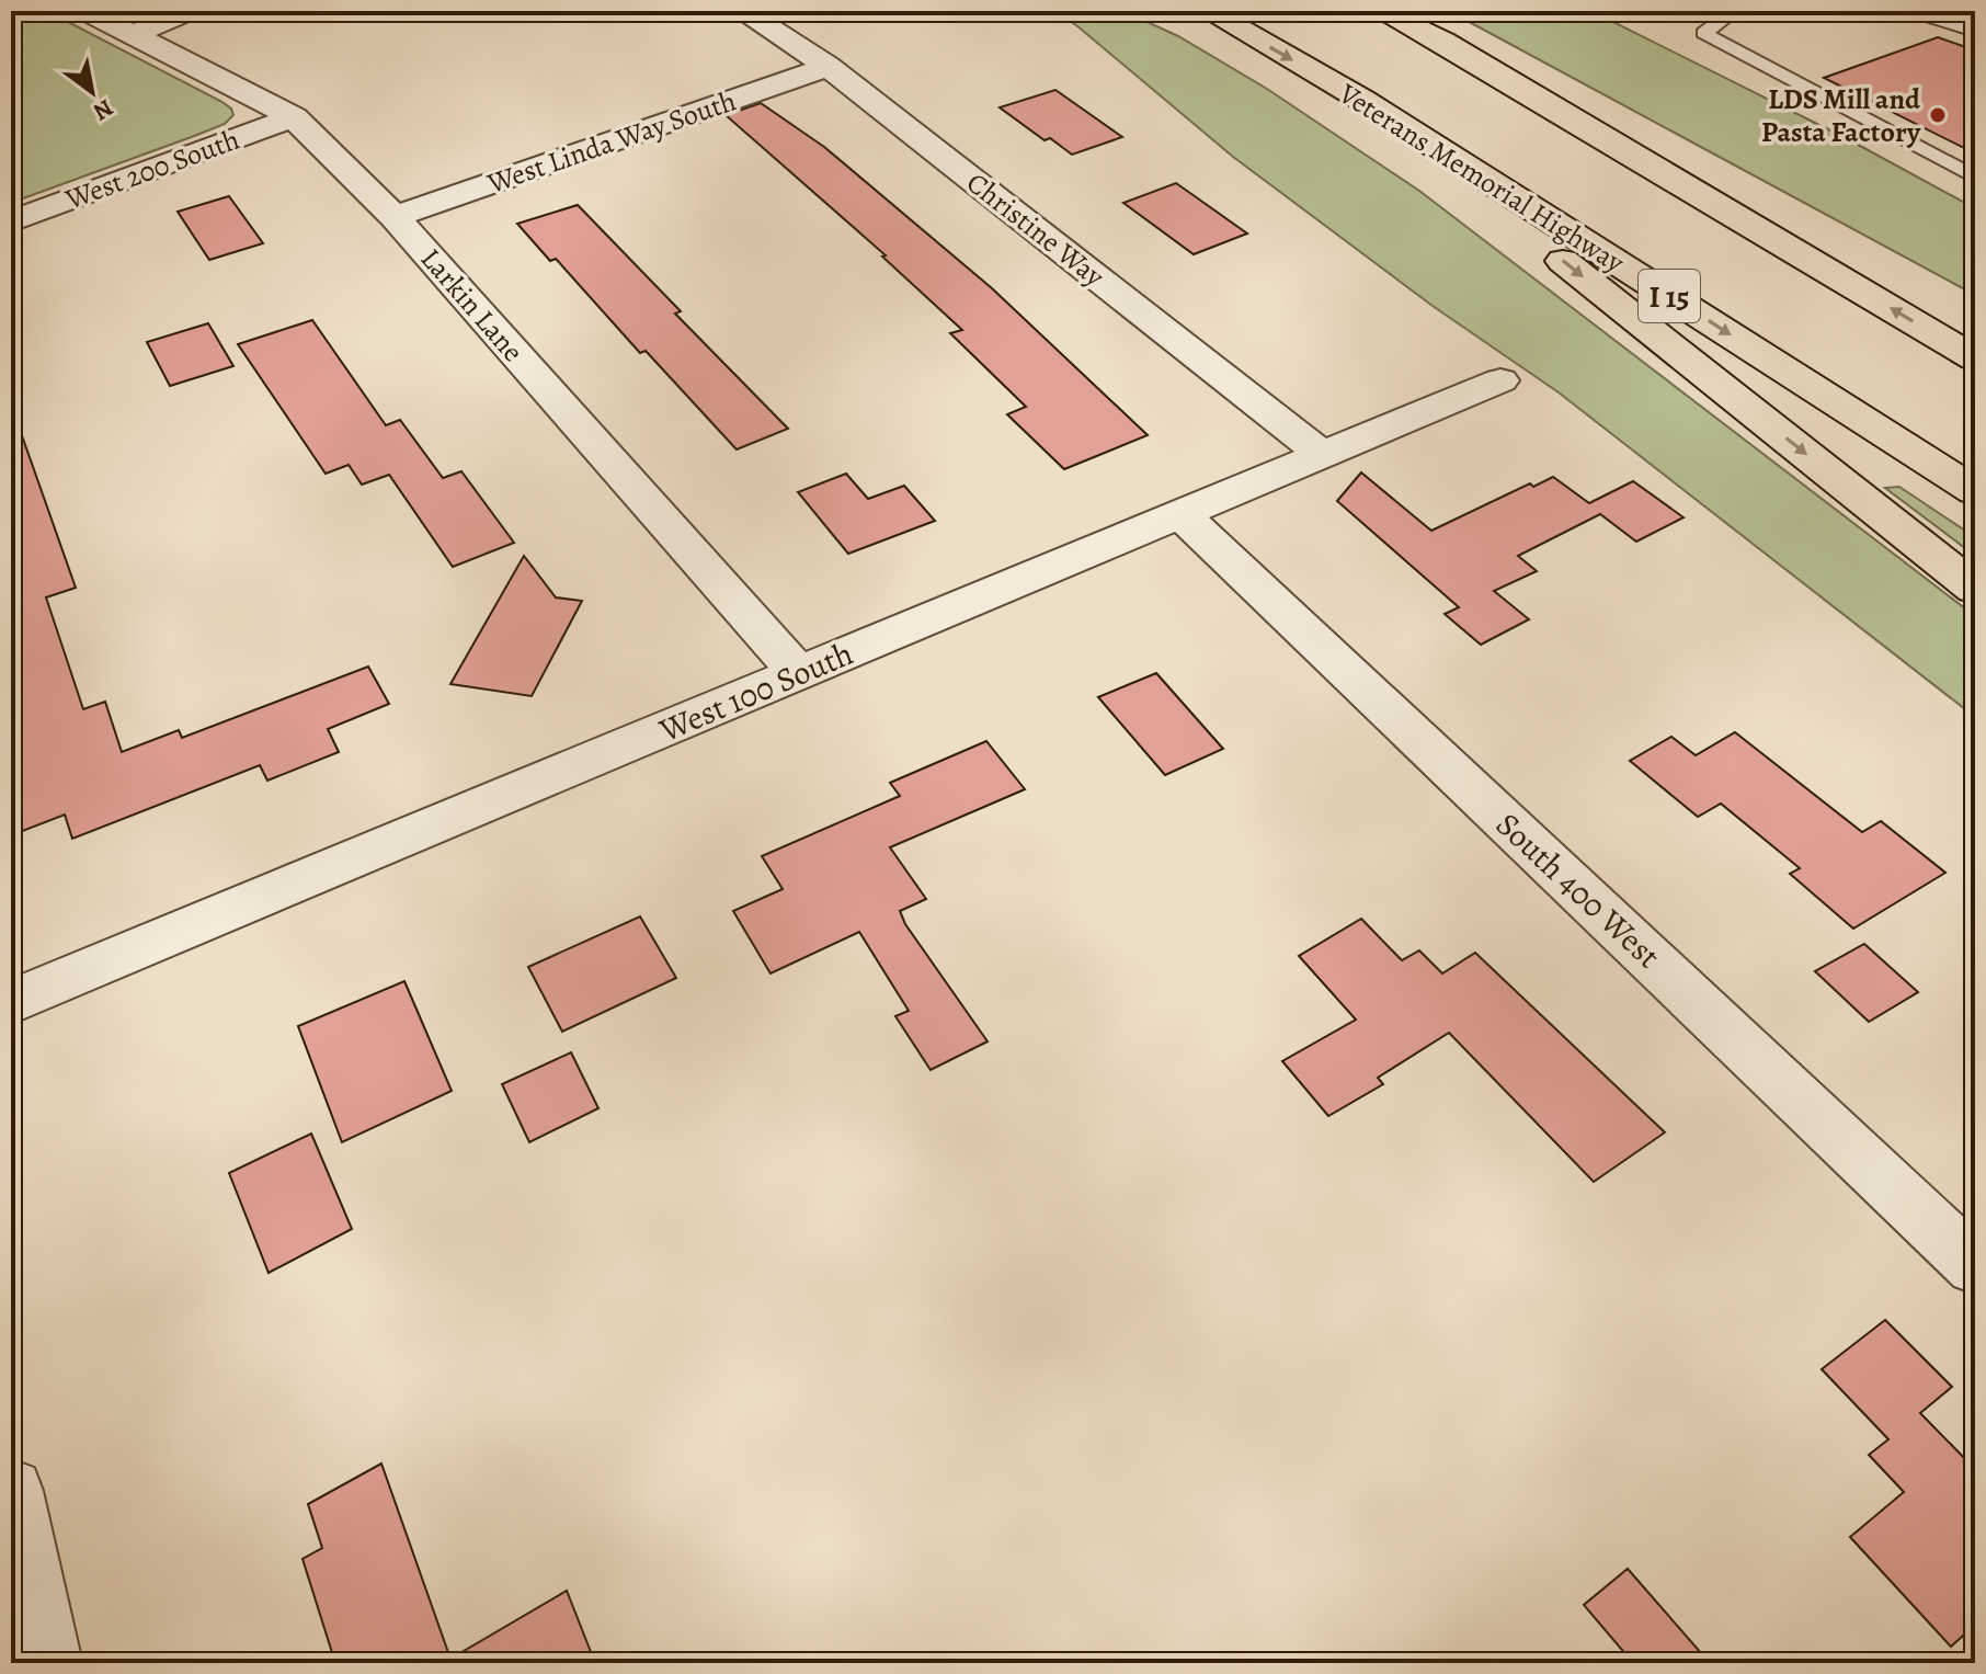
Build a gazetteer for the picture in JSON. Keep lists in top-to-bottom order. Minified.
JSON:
{"streets":{"highway":["Veterans Memorial Highway","I 15"],"street":["West Linda Way South","West 200 South","Christine Way","Larkin Lane","West 100 South","South 400 West"]},"crossings":[["West Linda Way South","Christine Way"],["West Linda Way South","Larkin Lane"],["West 200 South","Larkin Lane"],["Christine Way","West 100 South"],["Larkin Lane","West 100 South"],["West 100 South","South 400 West"]],"places":["LDS Mill and Pasta Factory"],"north":"bottom right"}
